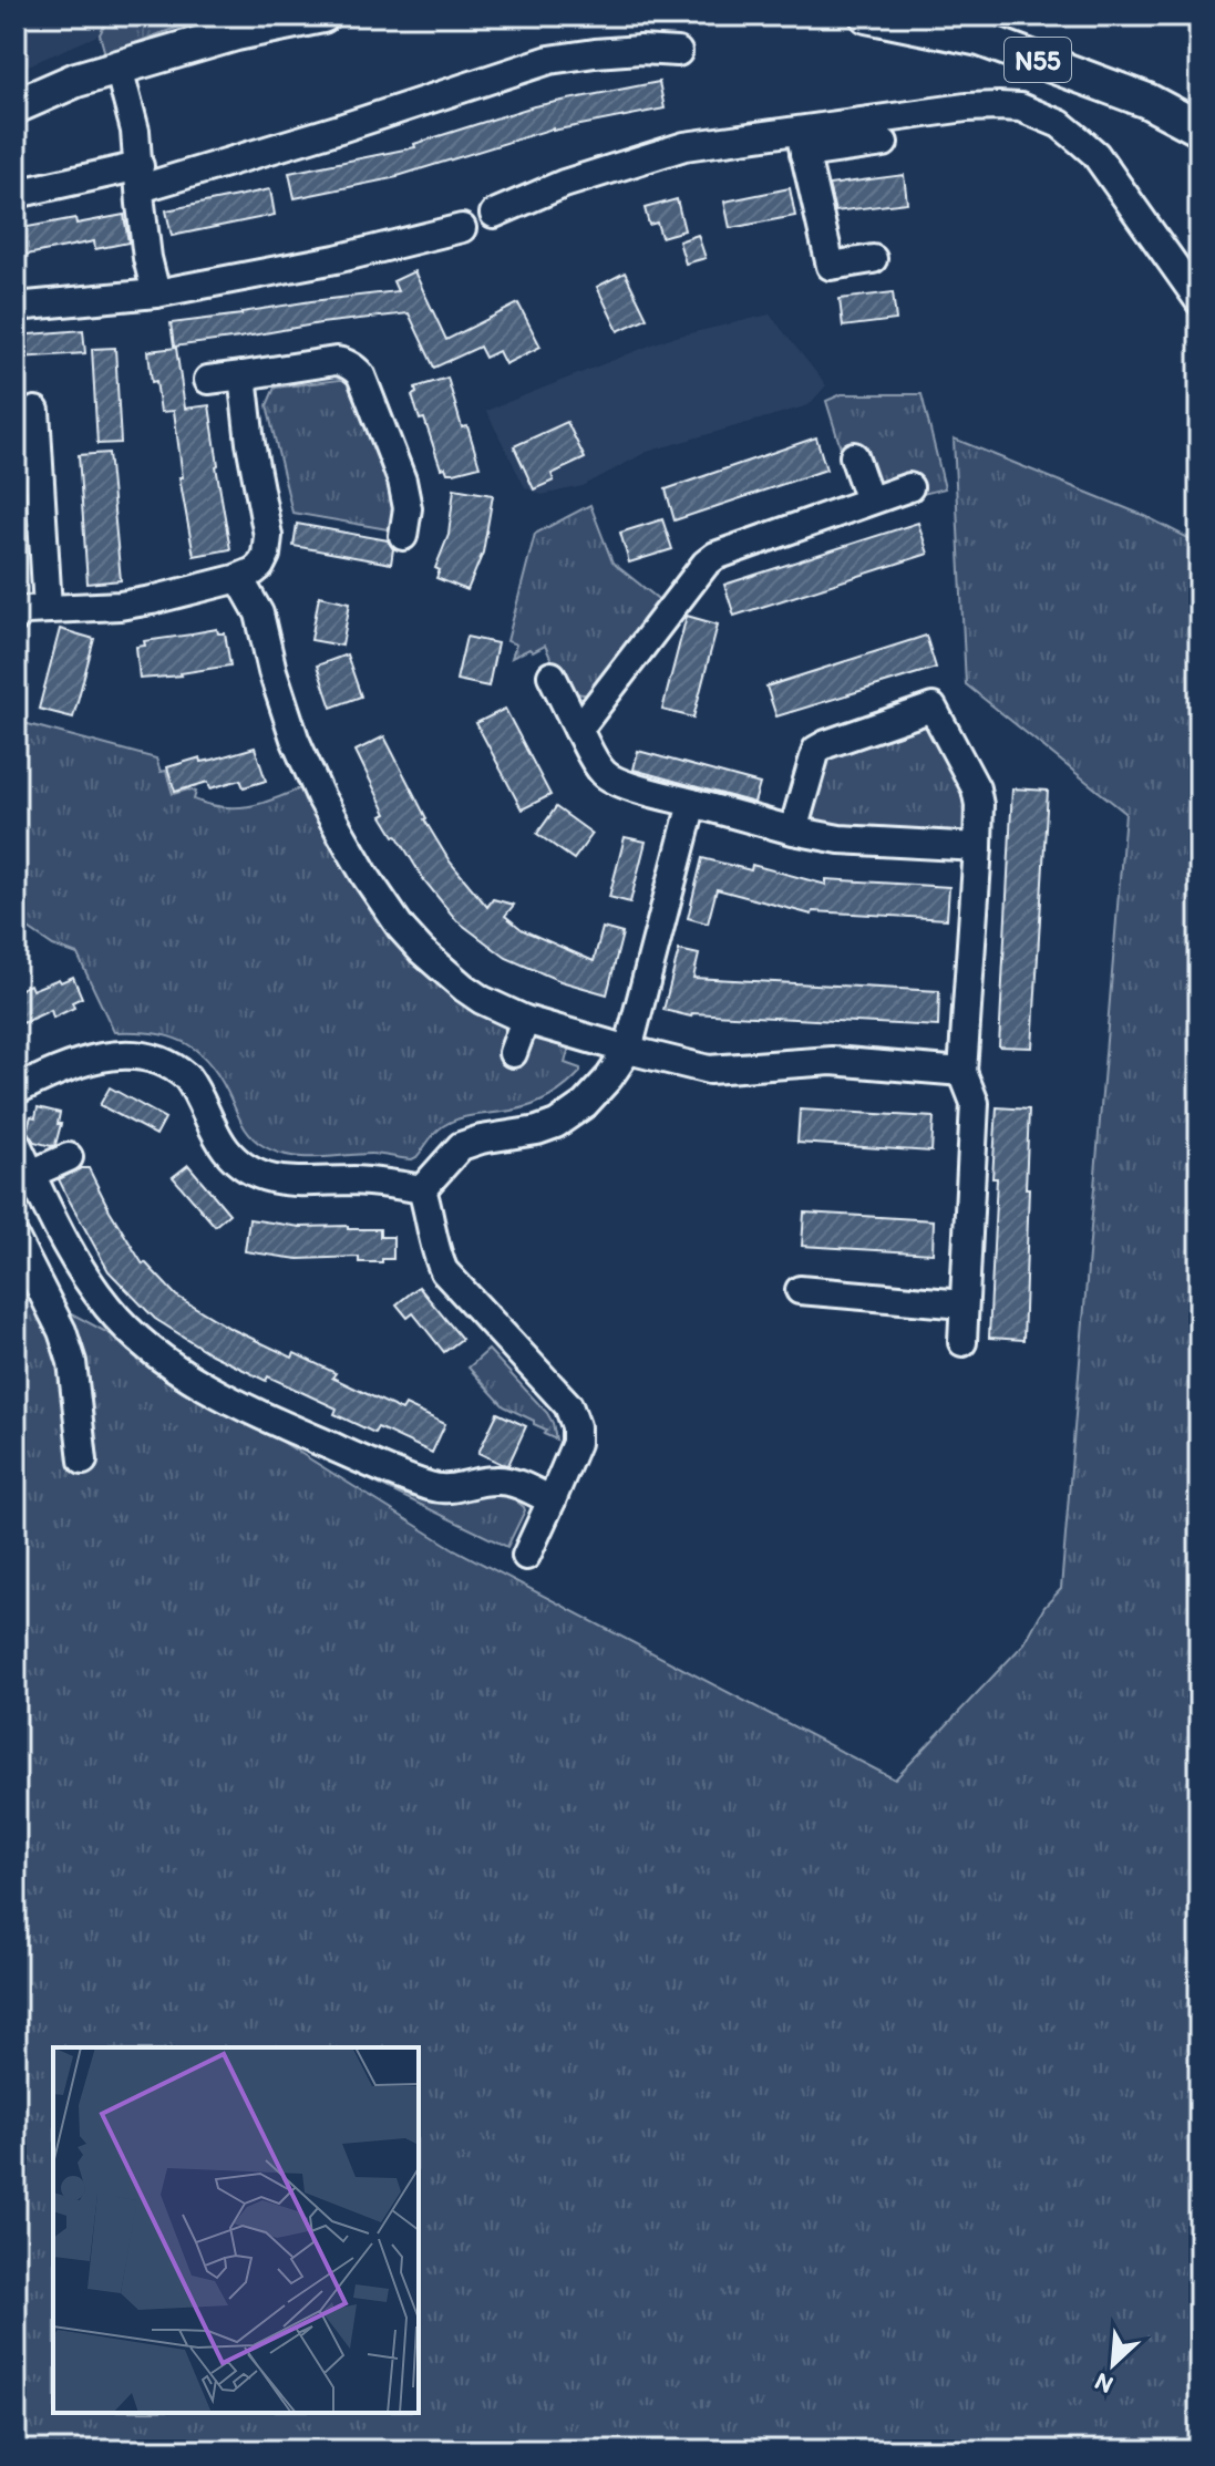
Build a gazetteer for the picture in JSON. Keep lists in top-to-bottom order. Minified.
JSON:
{"streets":{"main road":["N55"]},"north":"bottom left"}
